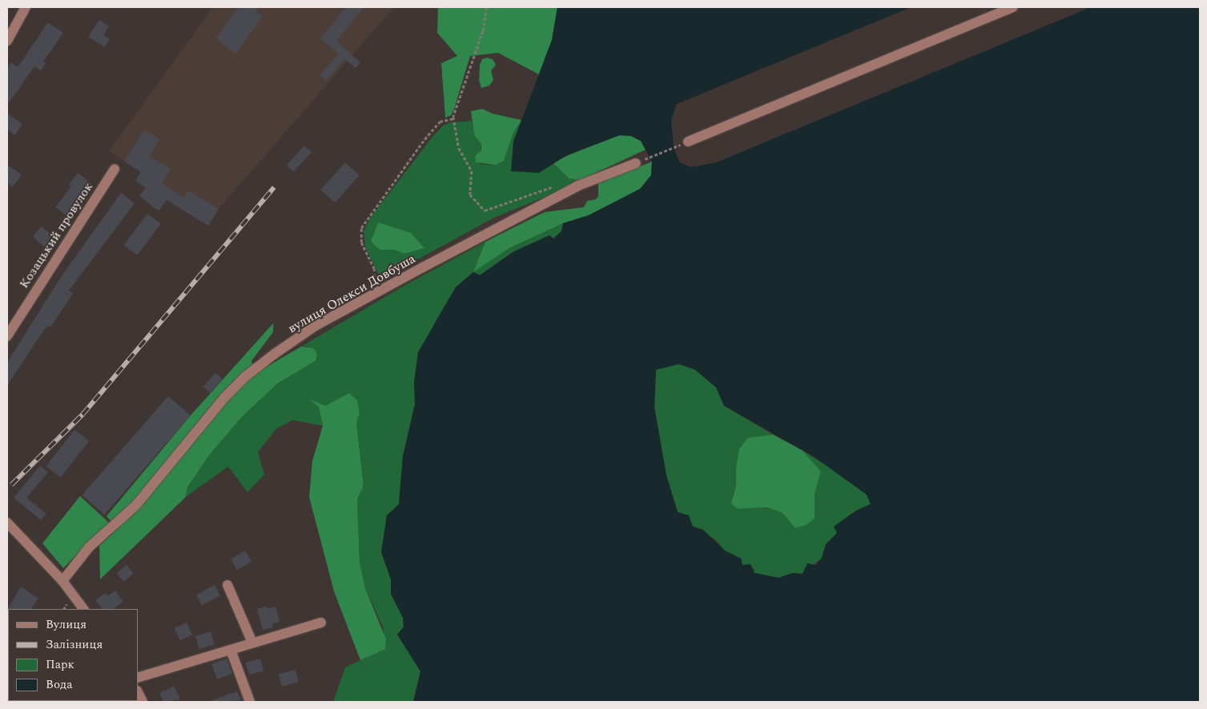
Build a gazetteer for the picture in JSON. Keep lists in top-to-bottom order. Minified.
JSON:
{"streets":{"street":["Козацький провулок","вулиця Олекси Довбуша"]},"legend":["Вулиця","Залізниця","Парк","Вода"]}
